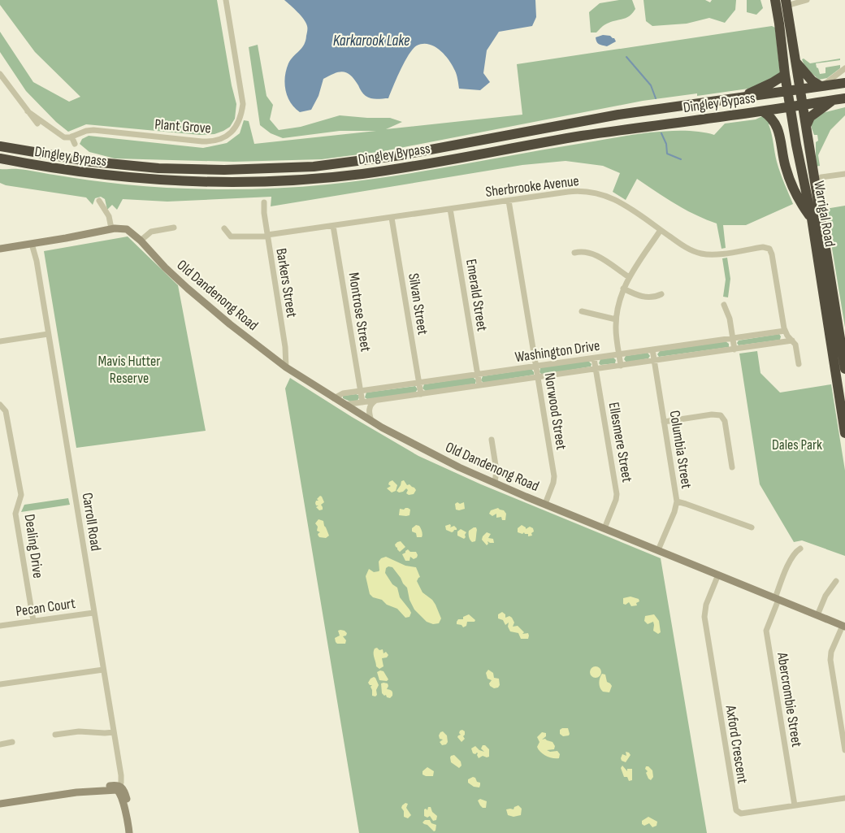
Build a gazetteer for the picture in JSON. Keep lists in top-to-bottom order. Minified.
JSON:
{"streets":{"highway":["Dingley Bypass","Warrigal Road"],"main road":["Old Dandenong Road","Carroll Road"],"street":["Plant Grove","Sherbrooke Avenue","Barkers Street","Emerald Street","Silvan Street","Montrose Street","Washington Drive","Norwood Street","Ellesmere Street","Columbia Street","Dealing Drive","Pecan Court","Abercrombie Street","Axford Crescent"]},"crossings":[["Dingley Bypass","Warrigal Road"],["Sherbrooke Avenue","Barkers Street"],["Sherbrooke Avenue","Emerald Street"],["Sherbrooke Avenue","Silvan Street"],["Sherbrooke Avenue","Montrose Street"],["Sherbrooke Avenue","Washington Drive"],["Sherbrooke Avenue","Norwood Street"],["Barkers Street","Old Dandenong Road"],["Old Dandenong Road","Washington Drive"],["Old Dandenong Road","Norwood Street"],["Old Dandenong Road","Ellesmere Street"],["Old Dandenong Road","Columbia Street"],["Old Dandenong Road","Carroll Road"],["Old Dandenong Road","Abercrombie Street"],["Old Dandenong Road","Axford Crescent"],["Emerald Street","Washington Drive"],["Silvan Street","Washington Drive"],["Montrose Street","Washington Drive"],["Washington Drive","Norwood Street"],["Washington Drive","Ellesmere Street"],["Washington Drive","Columbia Street"],["Carroll Road","Pecan Court"],["Dealing Drive","Pecan Court"],["Abercrombie Street","Axford Crescent"]],"water":["Karkarook Lake"],"parks":["Mavis Hutter Reserve","Dales Park"]}
